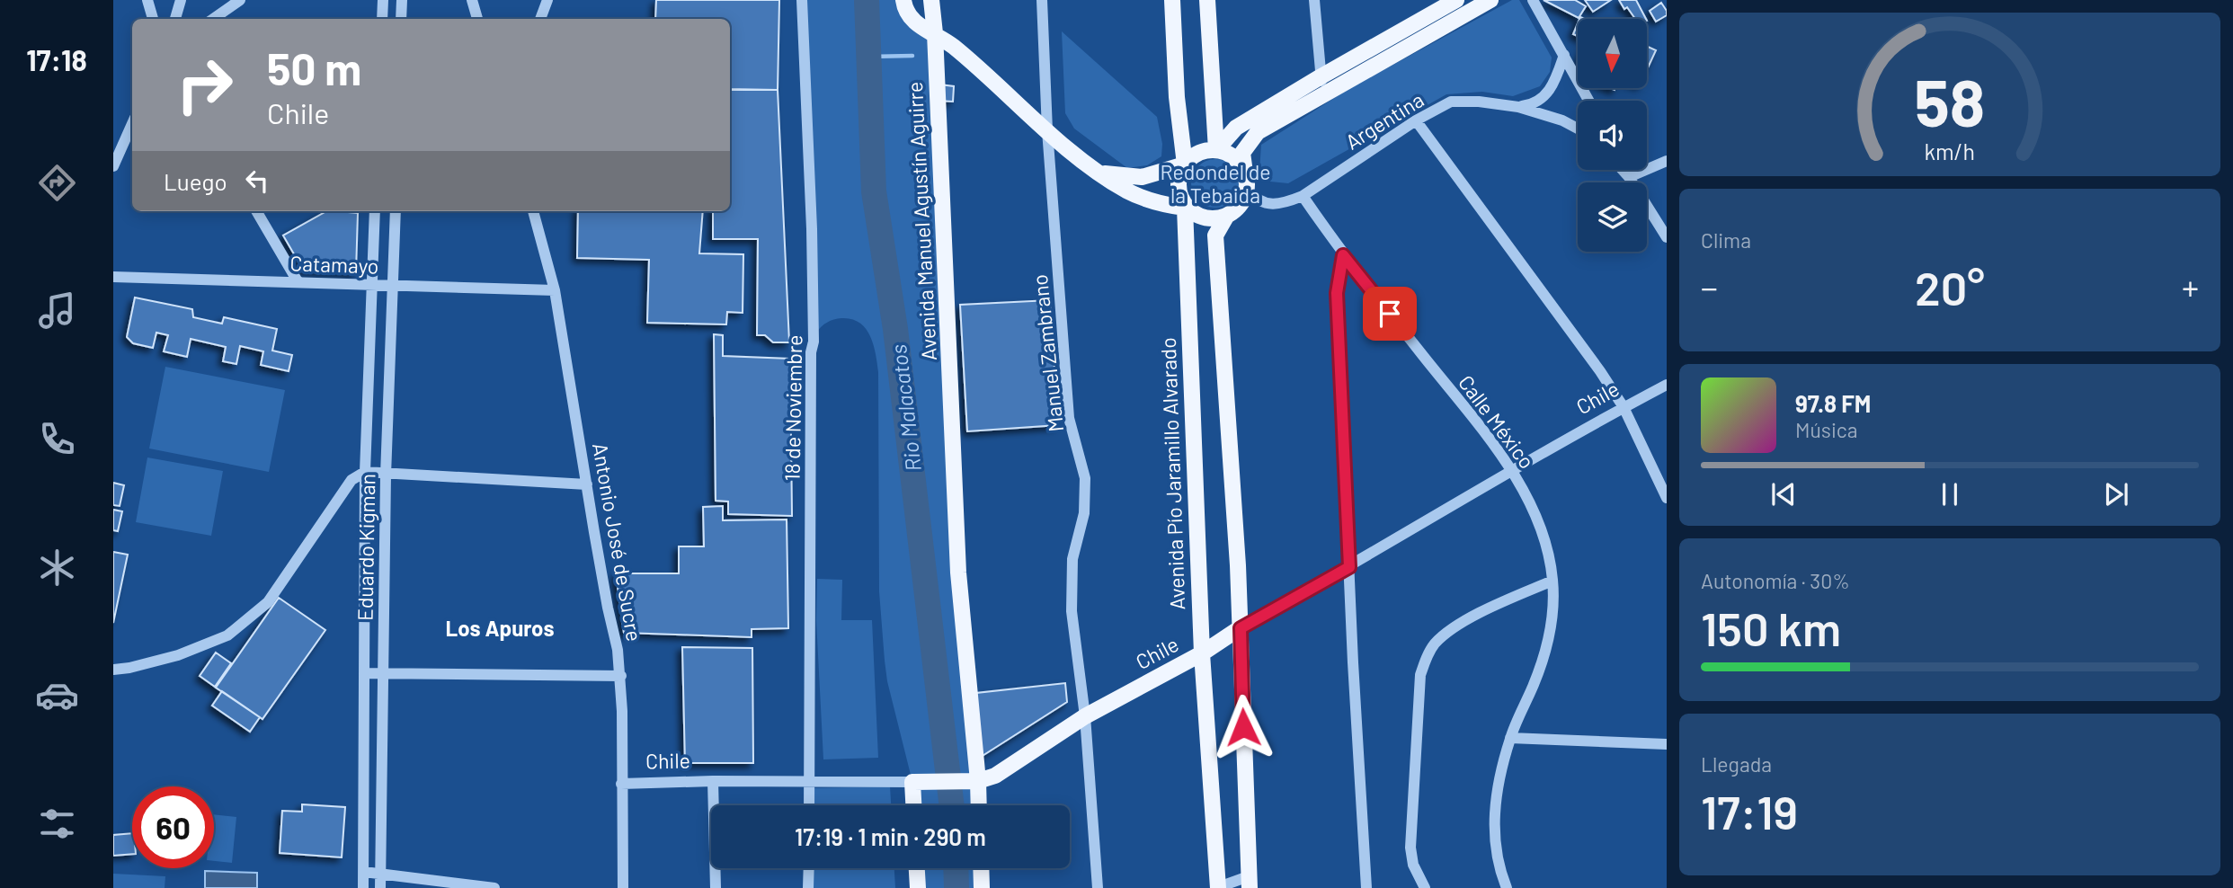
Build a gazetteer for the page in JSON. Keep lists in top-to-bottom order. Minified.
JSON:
{"streets":{"main road":["Avenida Manuel Agustín Aguirre","Chile","Avenida Pío Jaramillo Alvarado"],"street":["Argentina","Catamayo","Manuel Zambrano","18 de Noviembre","Calle México","Antonio José de Sucre","Eduardo Kigman"]},"crossings":[["Argentina","Calle México"],["Argentina","Avenida Pío Jaramillo Alvarado"],["Avenida Manuel Agustín Aguirre","Chile"],["Catamayo","Antonio José de Sucre"],["Catamayo","Eduardo Kigman"],["Manuel Zambrano","Chile"],["Chile","18 de Noviembre"],["Chile","Calle México"],["Chile","Avenida Pío Jaramillo Alvarado"],["Chile","Antonio José de Sucre"]],"districts":["Los Apuros"],"water":["Rio Malacatos"],"parks":["Redondel de la Tebaida"],"north":"bottom","page":{"tabs":"17:18","turn":["50 m","Chile"],"then":"Luego","tile":["Clima",["Autonomía · 30%","150 km"],["Llegada","17:19"]],"heat":["−","20°","+"],"song":["97.8 FM","Música"],"limit":"60","trip":"17:19 · 1 min · 290 m","gauge":["58","km/h"]}}
